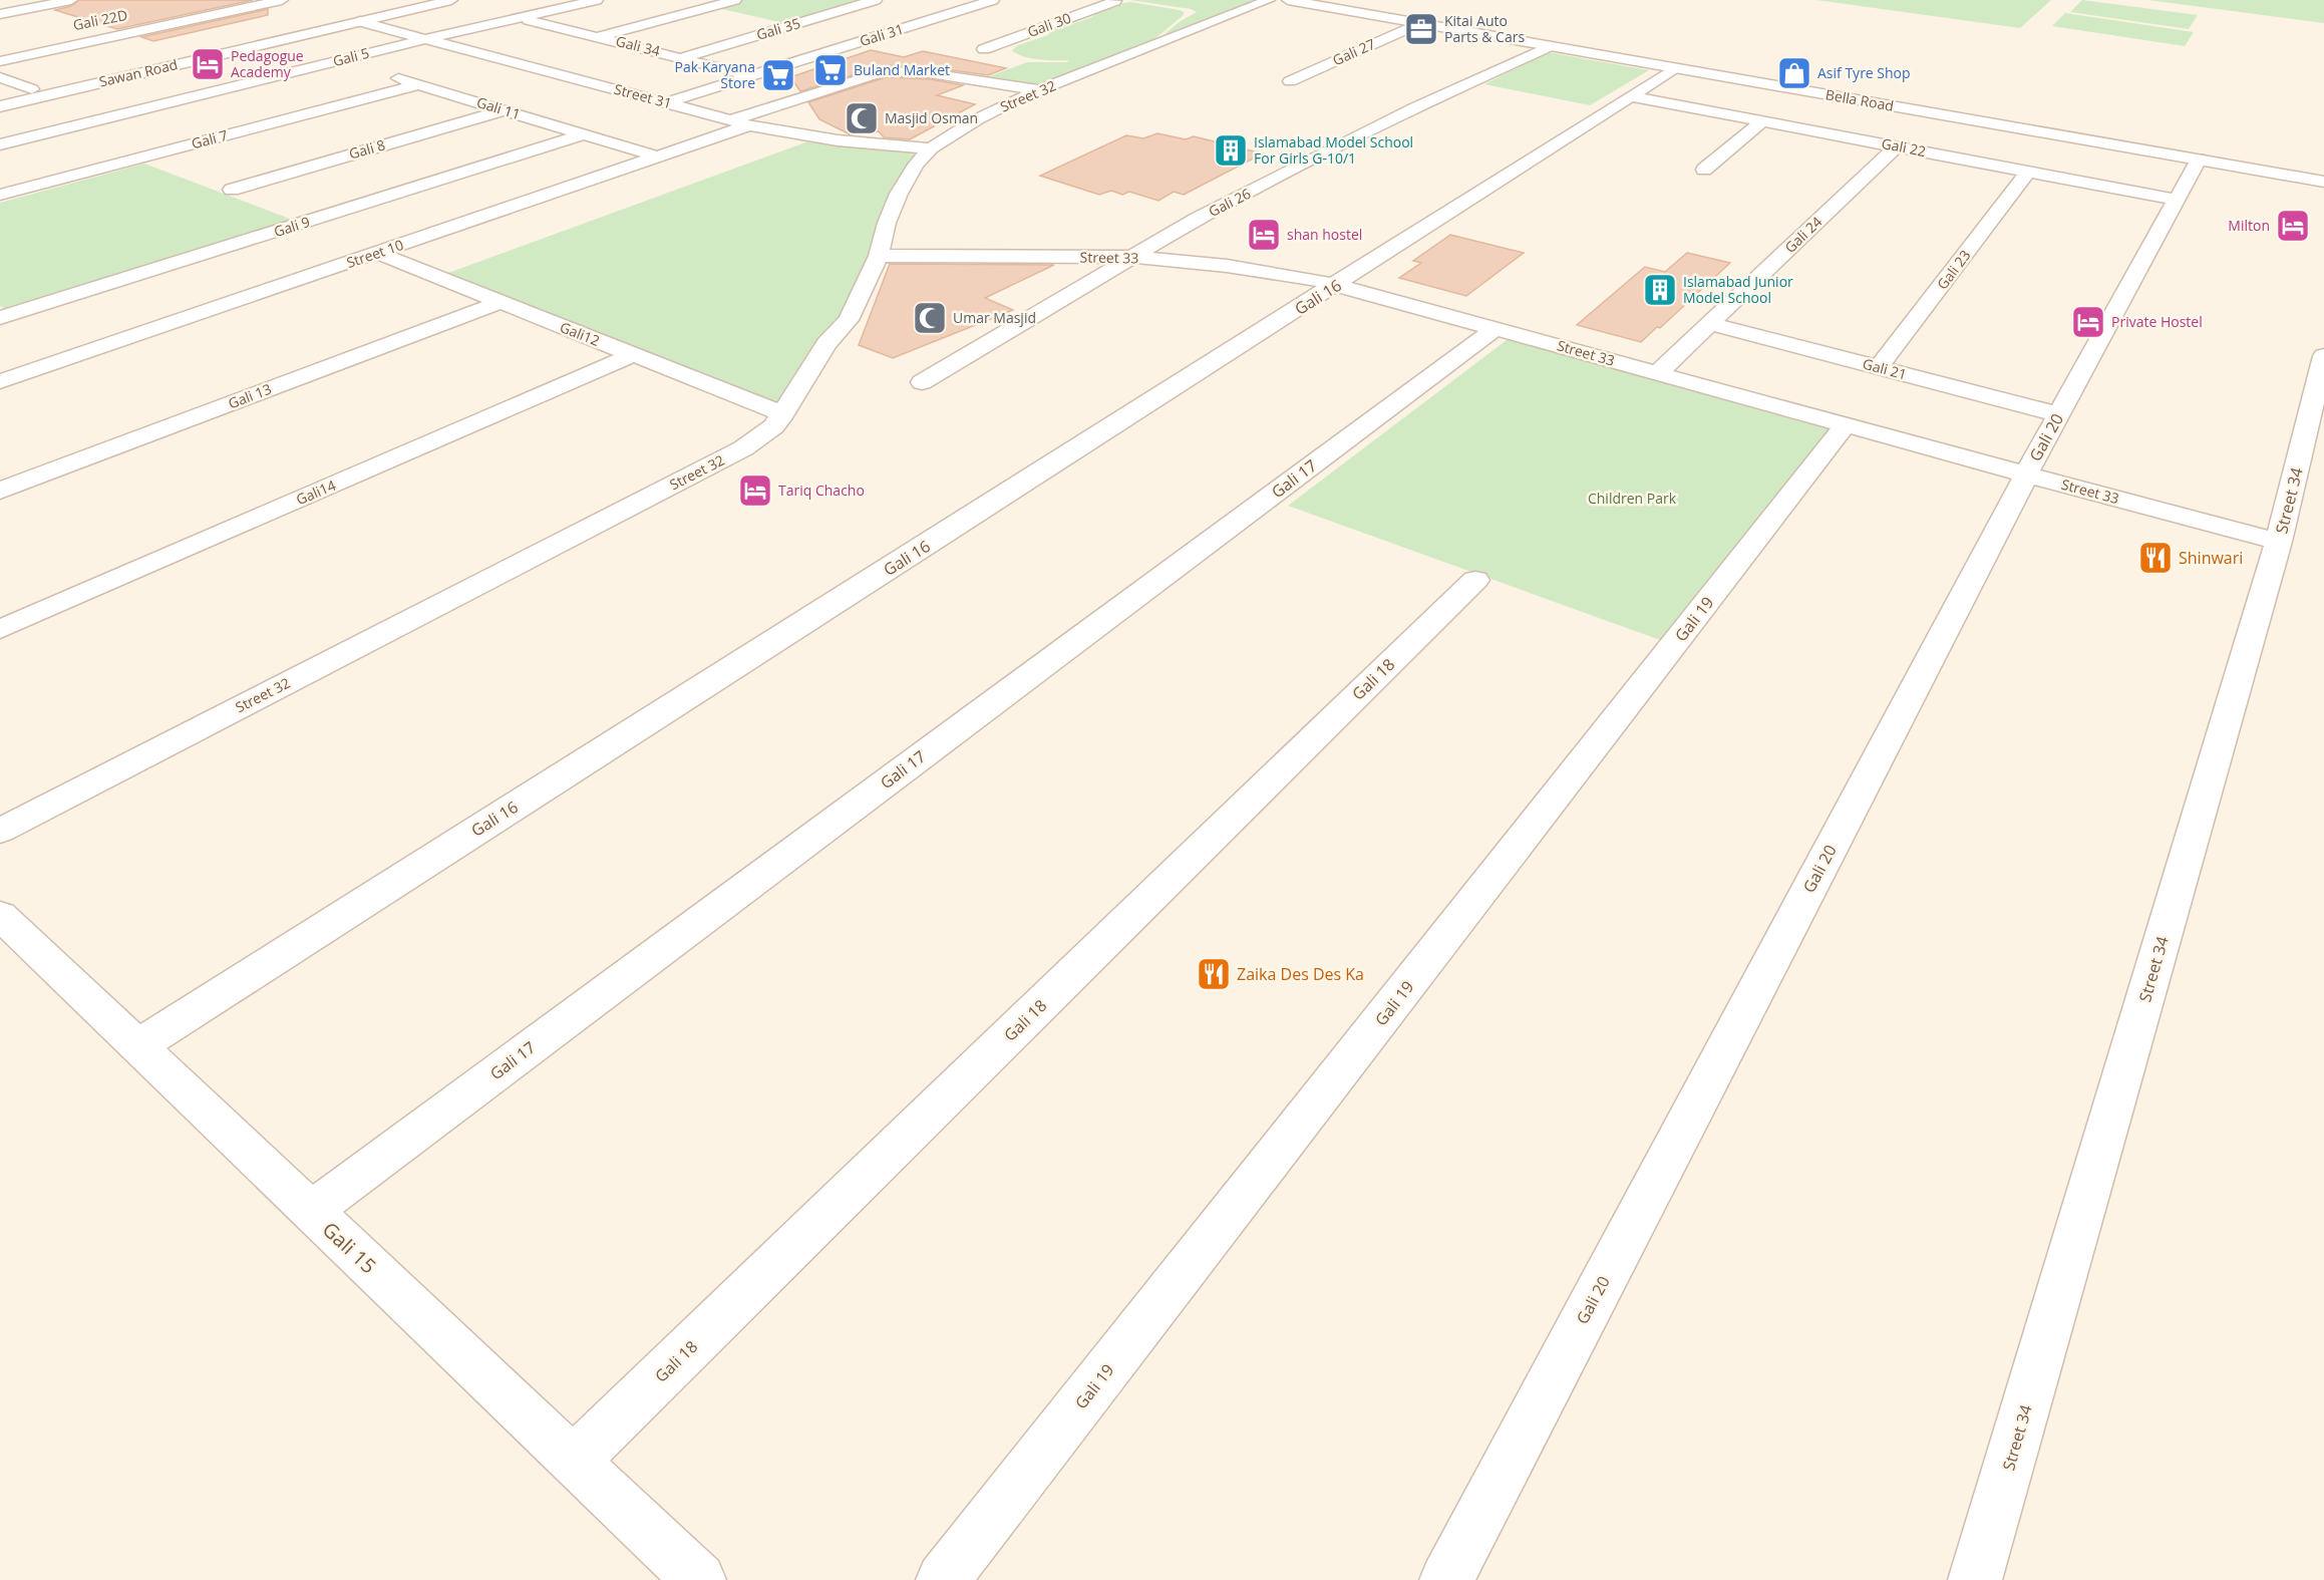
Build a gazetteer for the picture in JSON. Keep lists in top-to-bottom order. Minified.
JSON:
{"streets":{"street":["Gali 30","Gali 35","Gali 31","Gali 34","Gali 27","Gali 5","Sawan Road","Street 31","Street 32","Bella Road","Gali 11","Gali 7","Gali 22","Gali 8","Gali 26","Gali 9","Gali 24","Street 10","Street 33","Gali 23","Gali 16","Gali12","Gali 21","Gali 13","Gali 20","Gali 17","Gali14","Street 34","Gali 19","Gali 18","Gali 15"]},"crossings":[["Gali 35","Gali 34"],["Gali 31","Gali 34"],["Gali 31","Street 31"],["Gali 34","Gali 5"],["Gali 27","Bella Road"],["Gali 5","Street 31"],["Gali 5","Gali 11"],["Sawan Road","Street 31"],["Street 31","Street 32"],["Street 31","Street 10"],["Street 32","Street 10"],["Street 32","Street 33"],["Street 32","Gali12"],["Bella Road","Gali 26"],["Bella Road","Gali 16"],["Bella Road","Gali 20"],["Gali 11","Gali 7"],["Gali 11","Gali 8"],["Gali 11","Gali 9"],["Gali 11","Street 10"],["Gali 22","Gali 24"],["Gali 22","Gali 23"],["Gali 22","Gali 16"],["Gali 22","Gali 20"],["Gali 26","Street 33"],["Gali 24","Street 33"],["Gali 24","Gali 21"],["Street 10","Gali12"],["Street 33","Gali 16"],["Street 33","Gali 20"],["Street 33","Gali 17"],["Street 33","Street 34"],["Street 33","Gali 19"],["Gali 23","Gali 21"],["Gali 16","Gali 15"],["Gali12","Gali 13"],["Gali12","Gali14"],["Gali 21","Gali 20"],["Gali 17","Gali 15"],["Gali 18","Gali 15"]],"parks":["Children Park"],"places":{"office":["Kitai Auto Parts & Cars"],"hotel":["Pedagogue Academy","Milton","shan hostel","Private Hostel","Tariq Chacho"],"supermarket":["Buland Market","Pak Karyana Store"],"shop":["Asif Tyre Shop"],"mosque":["Masjid Osman","Umar Masjid"],"building":["Islamabad Model School For Girls G-10/1","Islamabad Junior Model School"],"restaurant":["Shinwari","Zaika Des Des Ka"]}}
